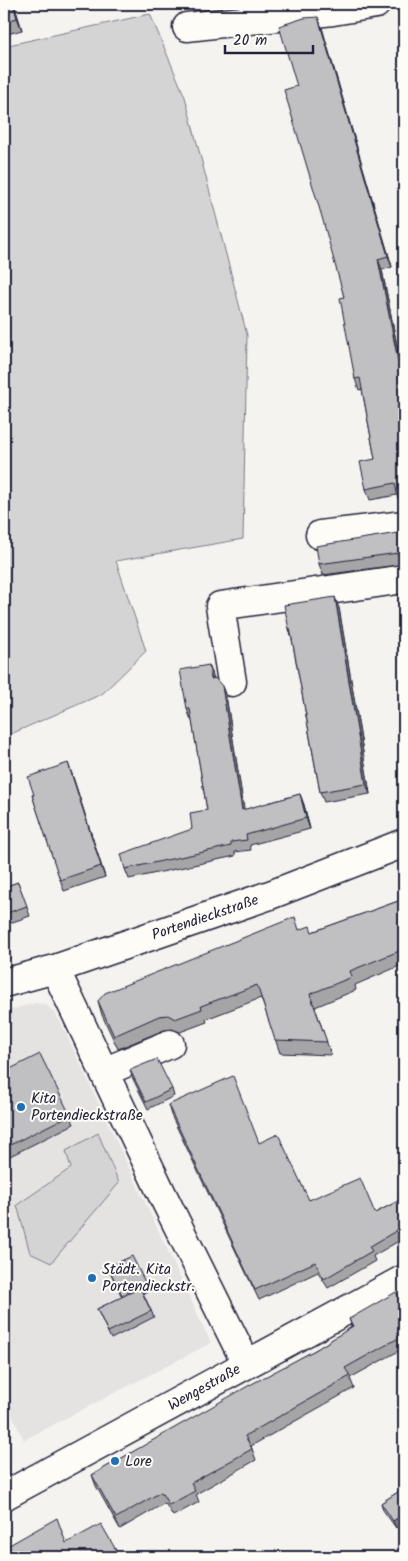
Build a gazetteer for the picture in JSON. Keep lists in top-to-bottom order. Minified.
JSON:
{"streets":{"street":["Portendieckstraße","Wengestraße"]},"places":["Kita Portendieckstraße","Städt. Kita Portendieckstr.","Lore"],"scale_bar":"20 m"}
